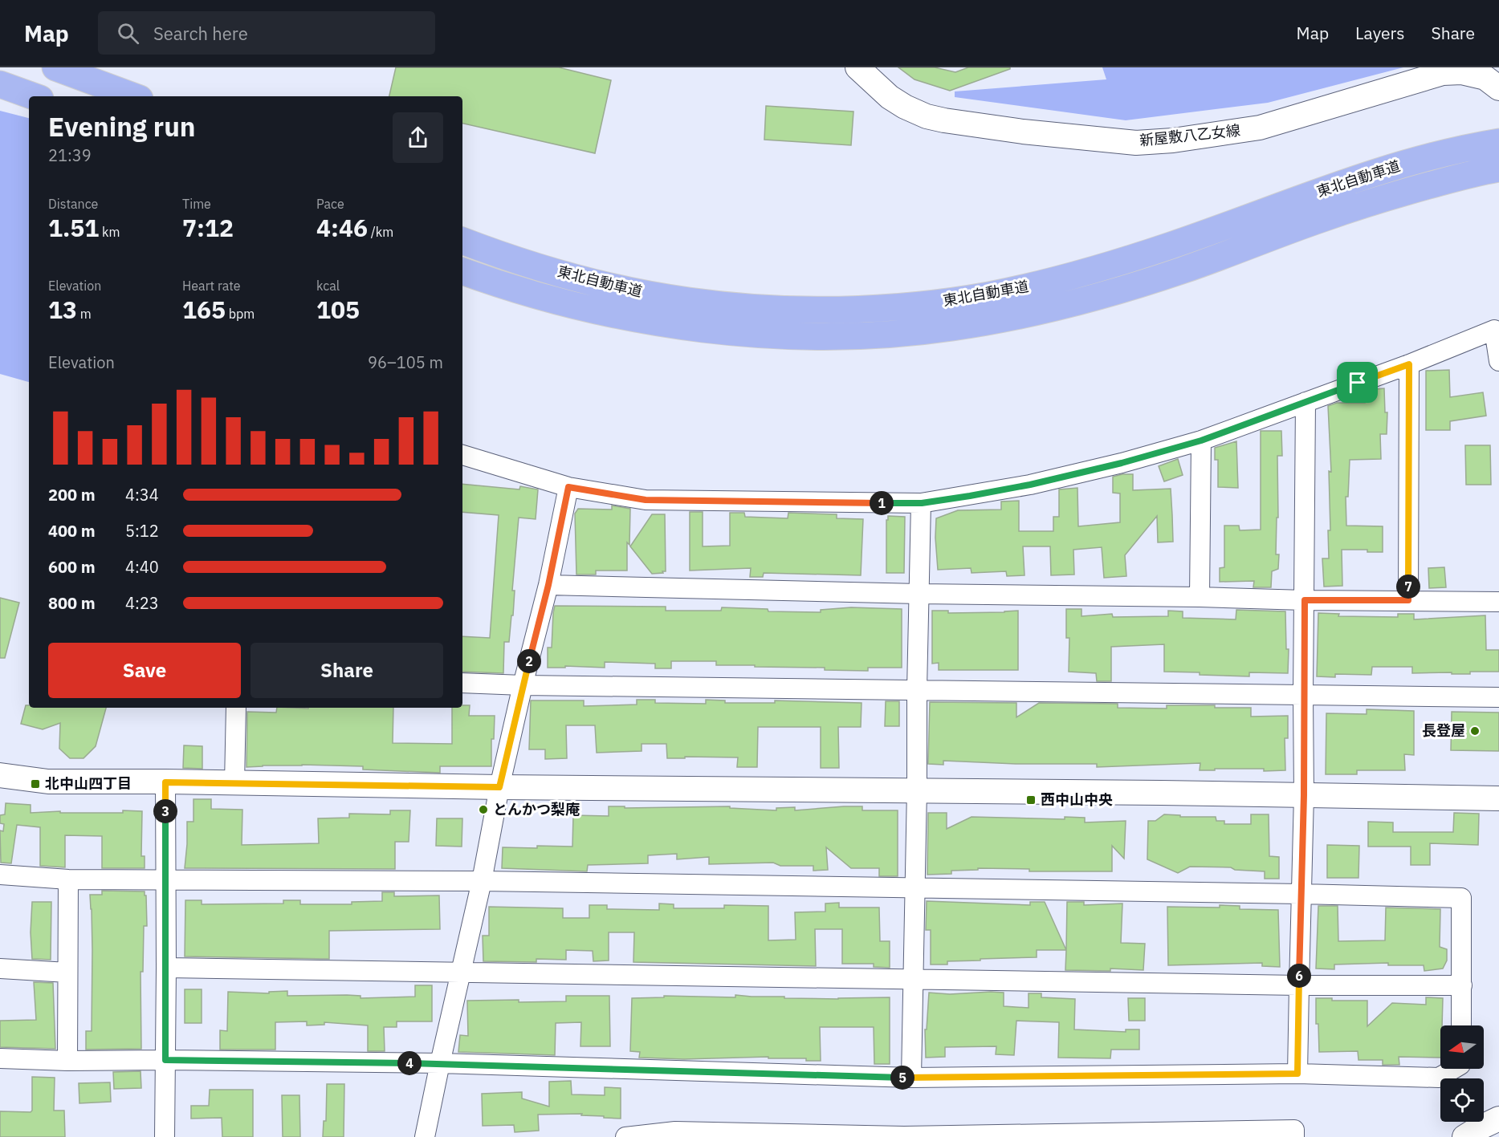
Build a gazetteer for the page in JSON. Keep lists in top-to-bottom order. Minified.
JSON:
{"streets":{"highway":["東北自動車道"],"street":["新屋敷八乙女線"]},"places":{"other":["長登屋","とんかつ梨庵"],"transit":["北中山四丁目","西中山中央"]},"north":"left","page":{"header":"Map","search":"Search here","nav":["Map","Layers","Share"],"heading":["Evening run","21:39"],"stats":[["Distance","1.51 km"],["Time","7:12"],["Pace","4:46 /km"],["Elevation","13 m"],["Heart rate","165 bpm"],["kcal","105"]],"chart":["Elevation","96–105 m"],"list":[{"name":"200 m","note":"4:34"},{"name":"400 m","note":"5:12"},{"name":"600 m","note":"4:40"},{"name":"800 m","note":"4:23"}],"pins":["1","7","2","3","6","4","5"],"buttons":["Save","Share"]}}
